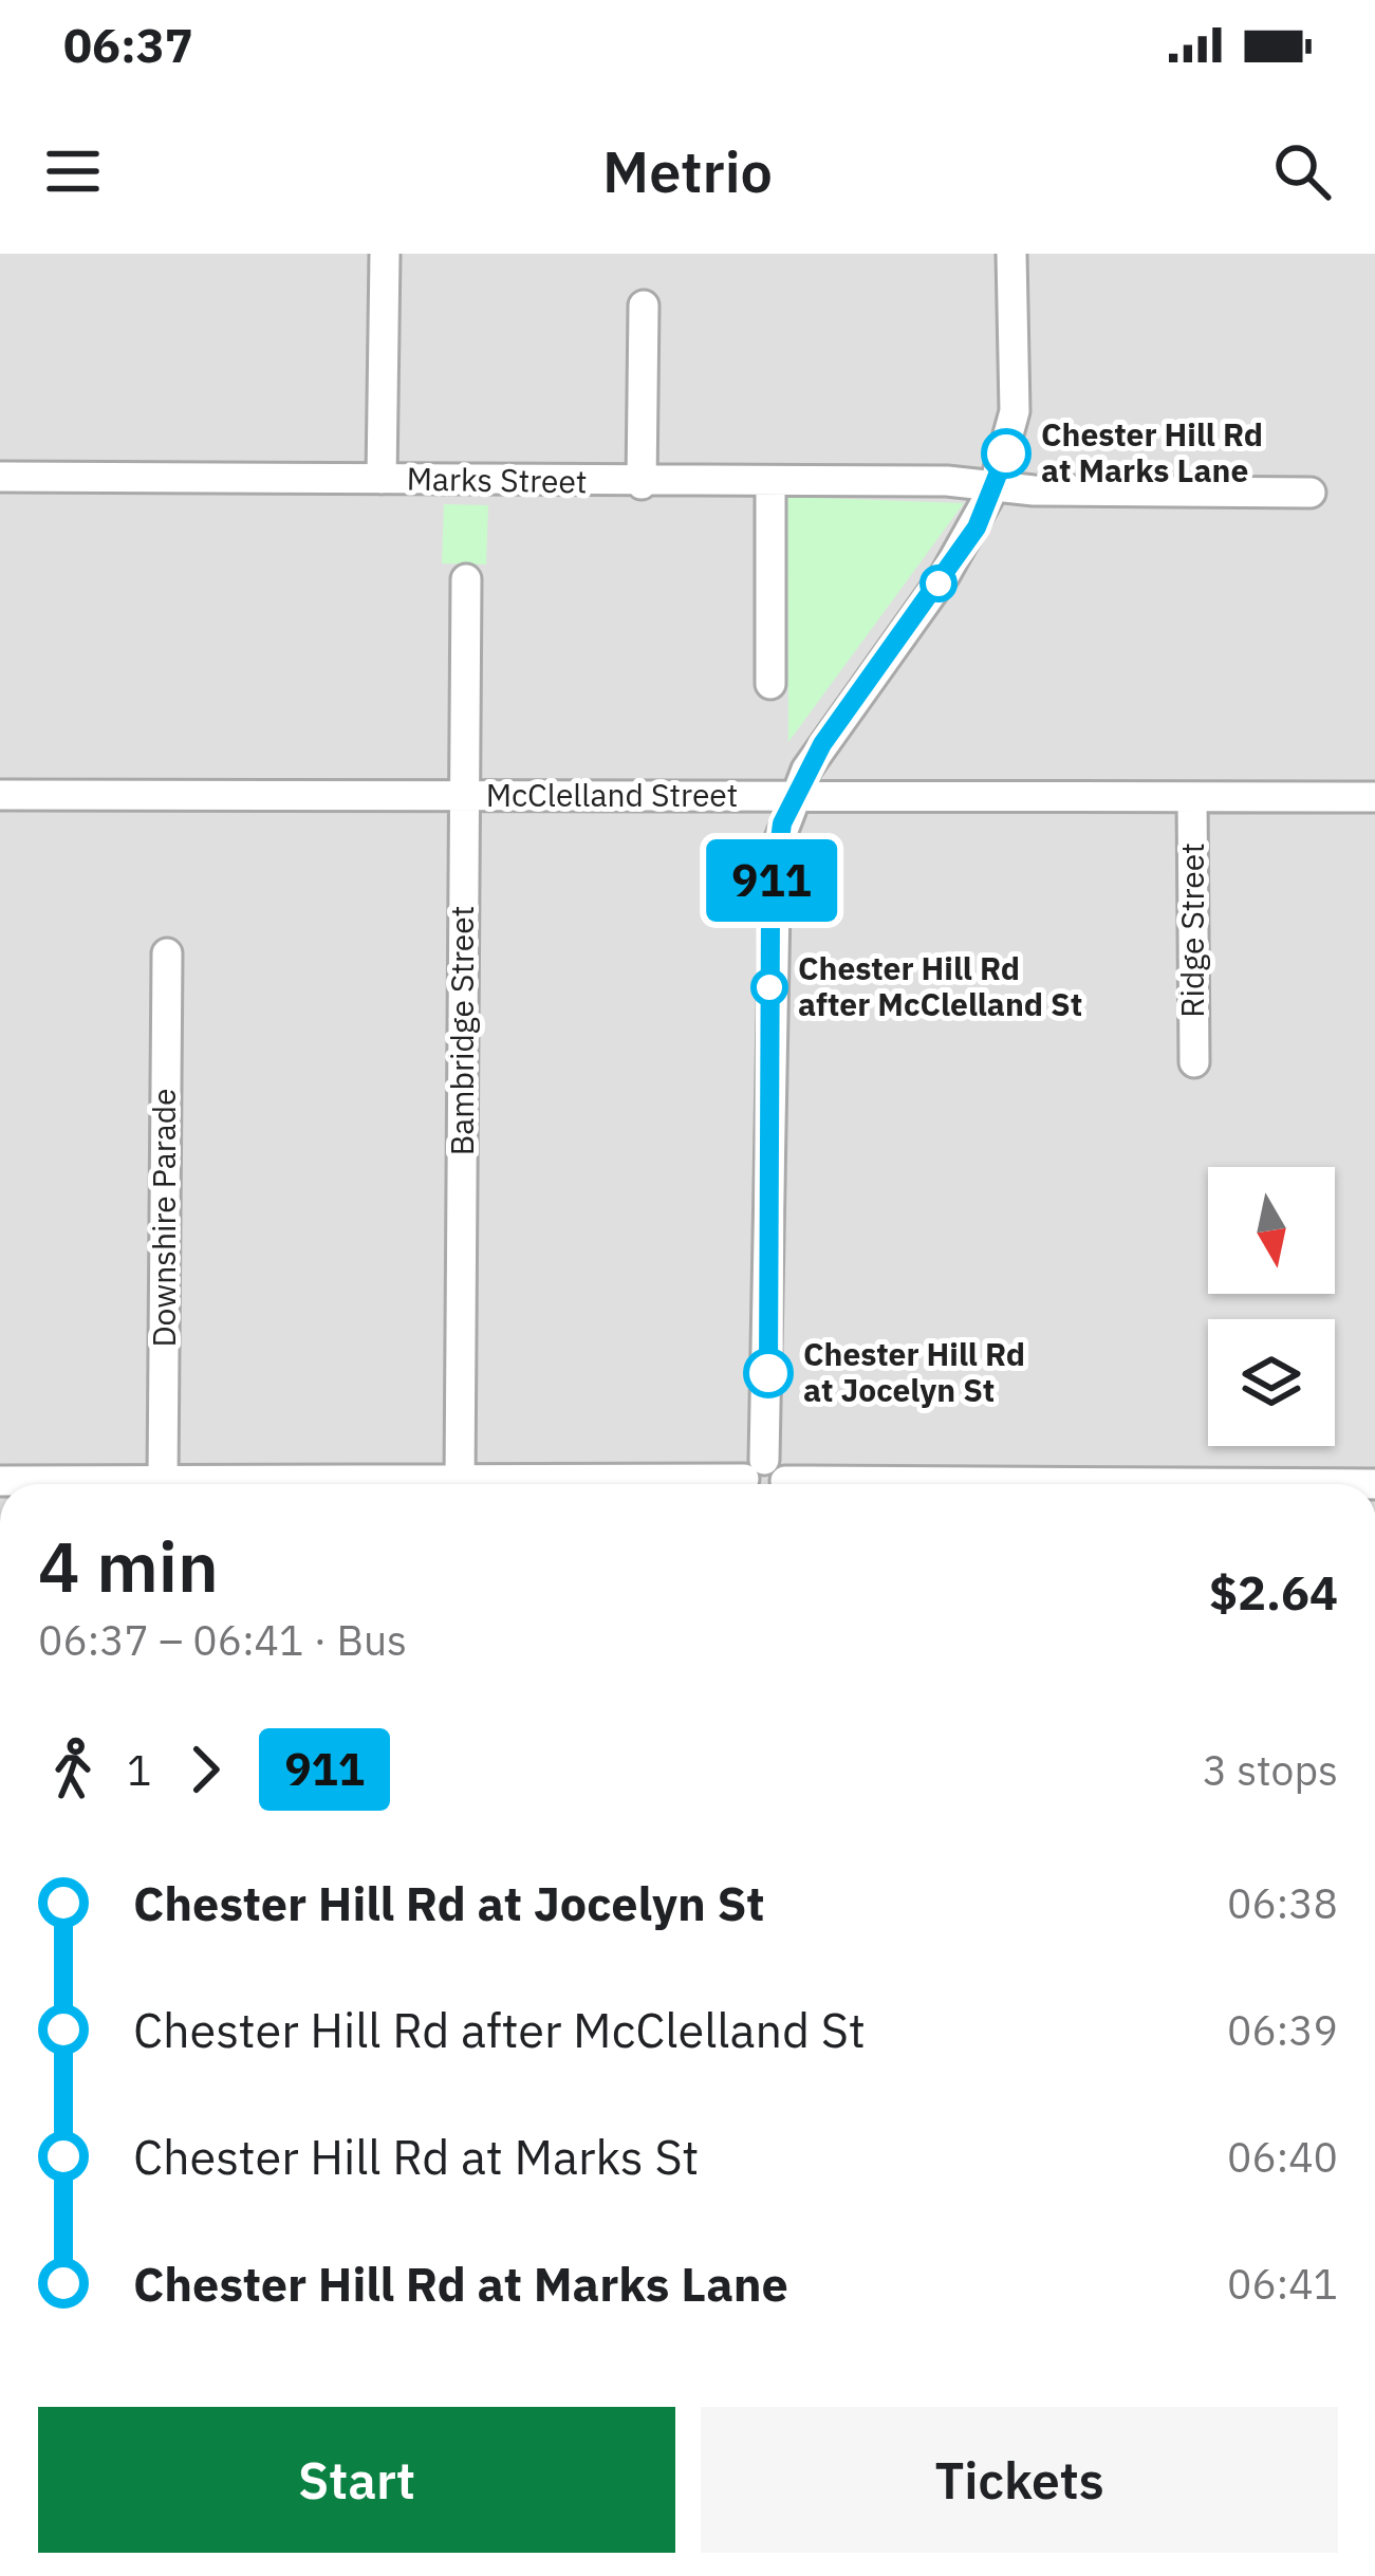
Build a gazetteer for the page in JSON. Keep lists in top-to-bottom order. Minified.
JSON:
{"streets":{"street":["Marks Street","McClelland Street","Ridge Street","Bambridge Street","Downshire Parade"]},"crossings":[["McClelland Street","Ridge Street"],["McClelland Street","Bambridge Street"]],"places":["Chester Hill Rd at Marks Lane","Chester Hill Rd after McClelland St","Chester Hill Rd at Jocelyn St"],"lines":["bus line 911"],"north":"bottom","page":{"status":"06:37","header":"Metrio","on_map":"911","heading":["4 min","06:37 – 06:41 · Bus","$2.64"],"legs":["1","911","3 stops"],"list":[{"name":"Chester Hill Rd at Jocelyn St","value":"06:38"},{"name":"Chester Hill Rd after McClelland St","value":"06:39"},{"name":"Chester Hill Rd at Marks St","value":"06:40"},{"name":"Chester Hill Rd at Marks Lane","value":"06:41"}],"buttons":["Start","Tickets"]}}
